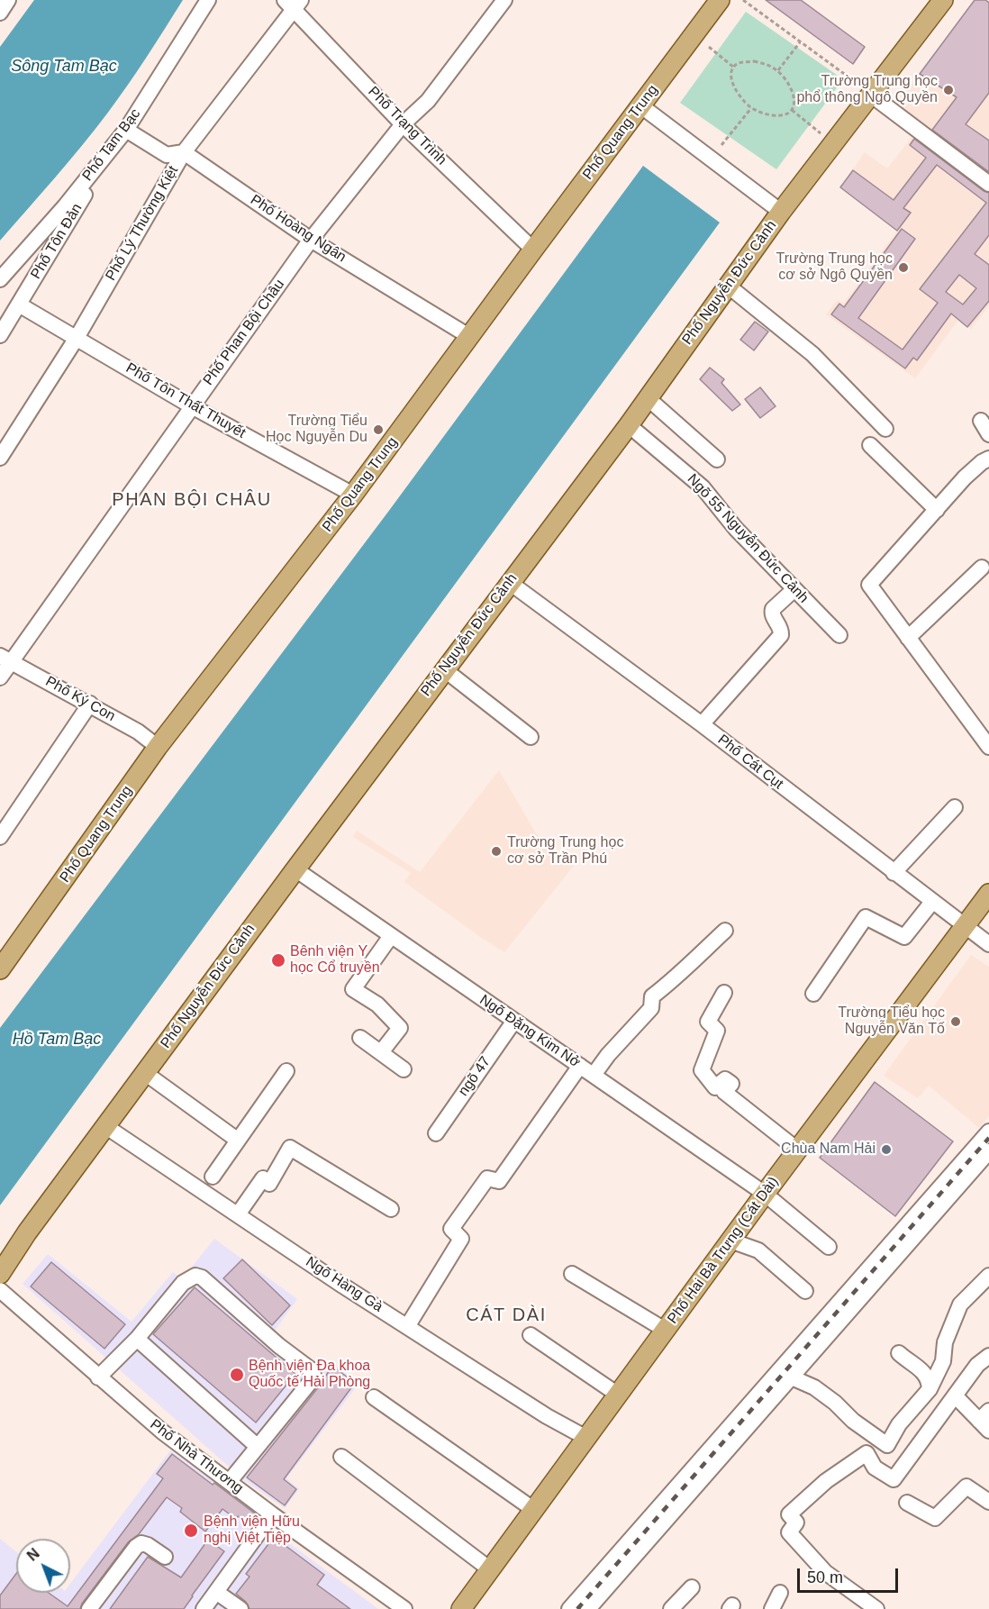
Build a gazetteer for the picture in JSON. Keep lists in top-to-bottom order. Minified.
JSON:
{"streets":{"main road":["Phố Quang Trung","Phố Nguyễn Đức Cảnh","Phố Hai Bà Trưng (Cát Dài)"],"street":["Phố Trạng Trình","Phố Tam Bạc","Phố Lý Thường Kiệt","Phố Hoàng Ngân","Phố Tôn Đản","Phố Phan Bội Châu","Phố Tôn Thất Thuyết","Ngõ 55 Nguyễn Đức Cảnh","Phố Ký Con","Phố Cát Cụt","Ngõ Đặng Kim Nở","ngõ 47","Ngõ Hàng Gà","Phố Nhà Thương"]},"crossings":[["Phố Trạng Trình","Phố Quang Trung"],["Phố Trạng Trình","Phố Lý Thường Kiệt"],["Phố Trạng Trình","Phố Phan Bội Châu"],["Phố Quang Trung","Phố Hoàng Ngân"],["Phố Quang Trung","Phố Tôn Thất Thuyết"],["Phố Quang Trung","Phố Ký Con"],["Phố Tam Bạc","Phố Hoàng Ngân"],["Phố Tam Bạc","Phố Tôn Đản"],["Phố Lý Thường Kiệt","Phố Hoàng Ngân"],["Phố Lý Thường Kiệt","Phố Tôn Thất Thuyết"],["Phố Hoàng Ngân","Phố Phan Bội Châu"],["Phố Tôn Đản","Phố Tôn Thất Thuyết"],["Phố Nguyễn Đức Cảnh","Ngõ 55 Nguyễn Đức Cảnh"],["Phố Nguyễn Đức Cảnh","Phố Cát Cụt"],["Phố Nguyễn Đức Cảnh","Ngõ Đặng Kim Nở"],["Phố Nguyễn Đức Cảnh","Ngõ Hàng Gà"],["Phố Phan Bội Châu","Phố Tôn Thất Thuyết"],["Phố Phan Bội Châu","Phố Ký Con"],["Phố Cát Cụt","Phố Hai Bà Trưng (Cát Dài)"],["Ngõ Đặng Kim Nở","ngõ 47"],["Ngõ Đặng Kim Nở","Phố Hai Bà Trưng (Cát Dài)"],["Phố Hai Bà Trưng (Cát Dài)","Ngõ Hàng Gà"]],"districts":["PHAN BỘI CHÂU","CÁT DÀI"],"water":["Sông Tam Bạc","Hồ Tam Bạc"],"places":["Trường Trung học phổ thông Ngô Quyền","Trường Trung học cơ sở Ngô Quyền","Trường Tiểu Học Nguyễn Du","Trường Trung học cơ sở Trần Phú","Bênh viện Y học Cổ truyền","Trường Tiểu học Nguyễn Văn Tố","Chùa Nam Hải","Bệnh viện Đa khoa Quốc tế Hải Phòng","Bệnh viện Hữu nghị Việt Tiệp"],"scale_bar":"50 m","north":"top left"}
